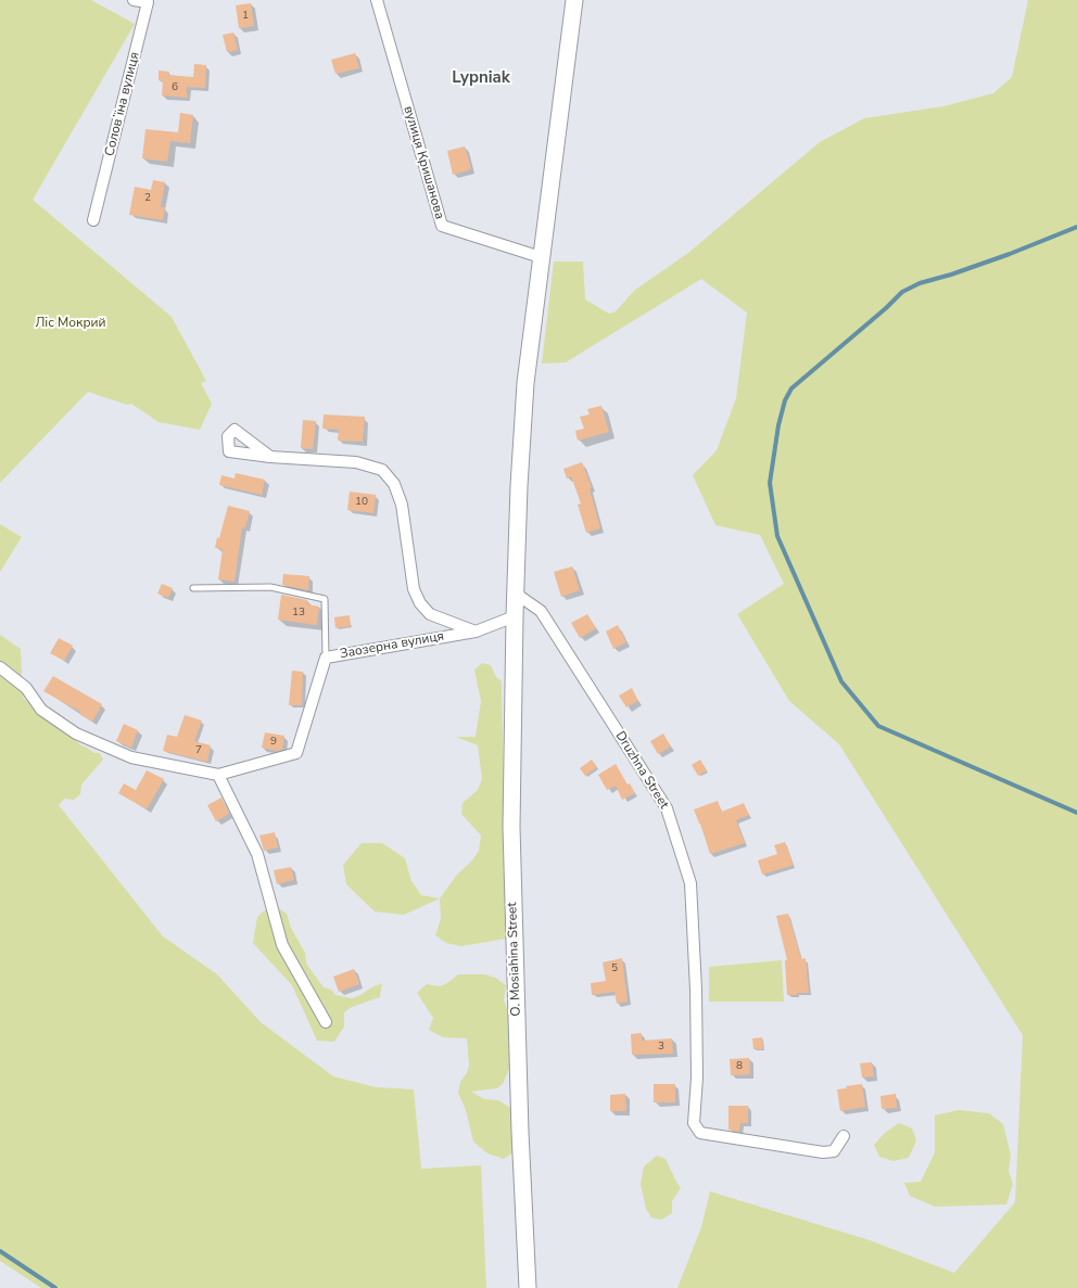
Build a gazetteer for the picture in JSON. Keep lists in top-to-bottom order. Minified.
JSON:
{"streets":{"main road":["O. Mosiahina Street"],"street":["Соловʼїна вулиця","вулиця Кришанова","Заозерна вулиця","Druzhna Street"]},"crossings":[["Заозерна вулиця","O. Mosiahina Street"],["Druzhna Street","O. Mosiahina Street"]],"districts":["Lypniak"],"parks":["Ліс Мокрий"],"house_numbers":["1","6","2","10","13","9","7","5","3","8"]}
